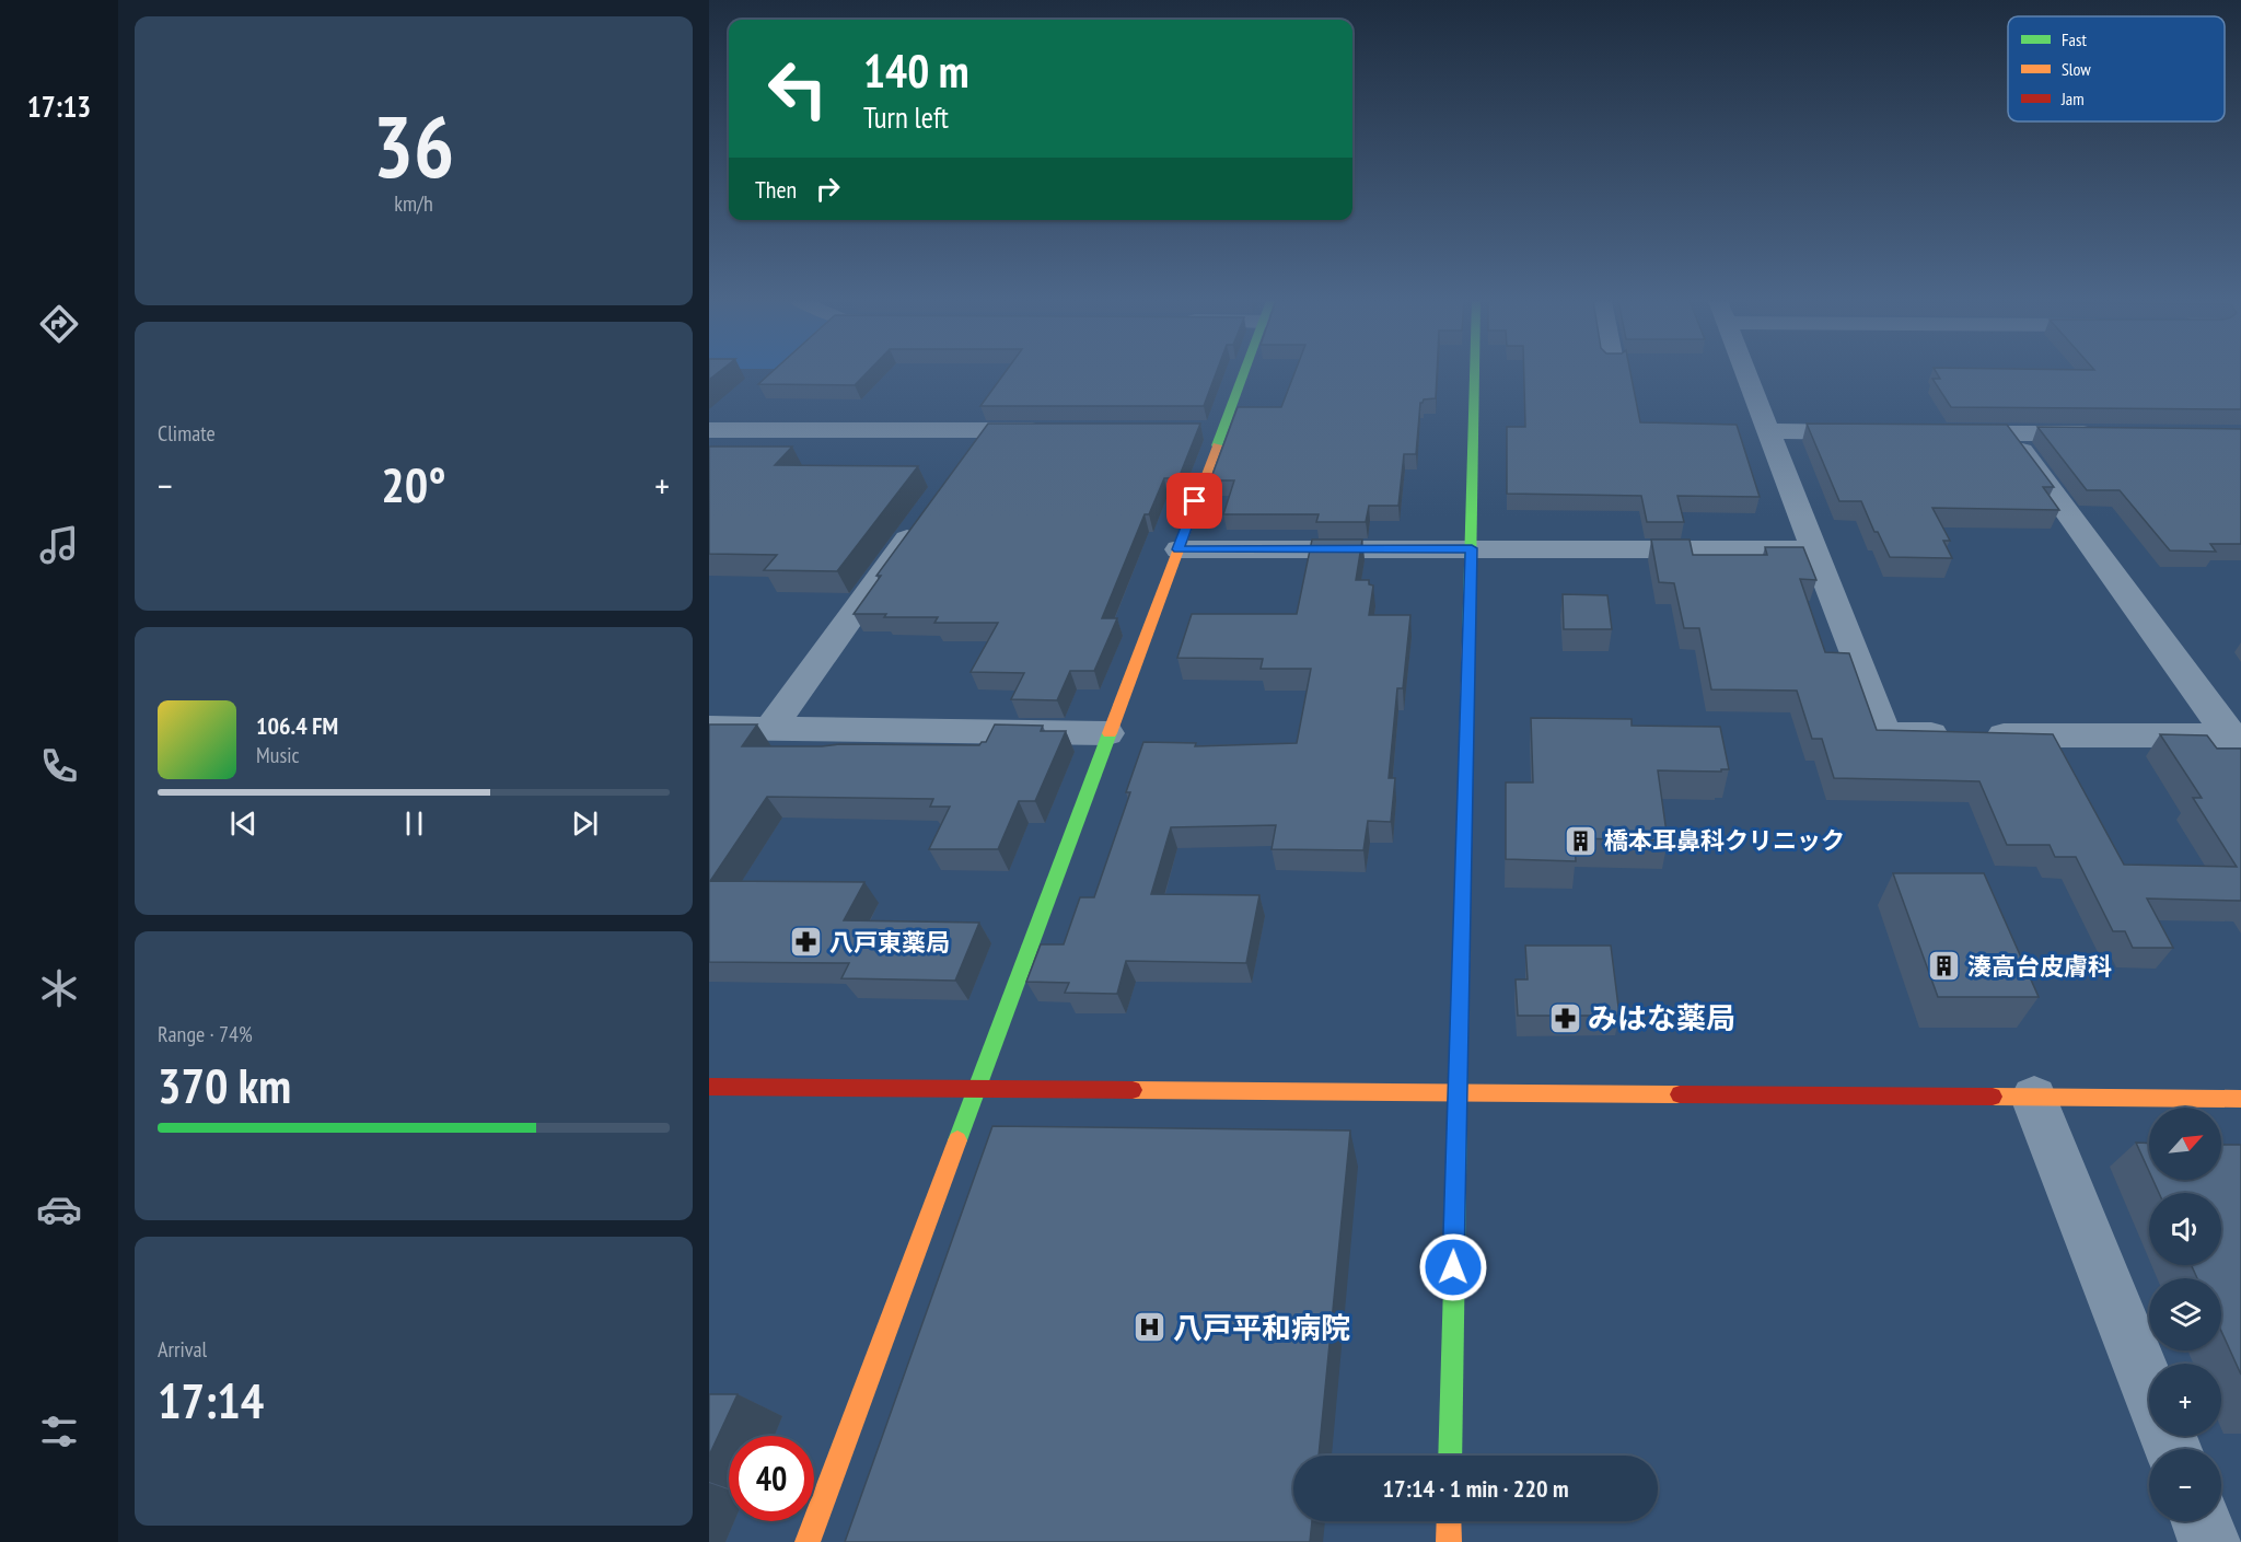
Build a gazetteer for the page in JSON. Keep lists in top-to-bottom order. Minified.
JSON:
{"places":{"building":["橋本耳鼻科クリニック","湊高台皮膚科"],"pharmacy":["八戸東薬局","みはな薬局"],"hospital":["八戸平和病院"]},"legend":["Fast","Slow","Jam"],"north":"top right","page":{"tabs":"17:13","tile":[["36","km/h"],"Climate",["Range · 74%","370 km"],["Arrival","17:14"]],"turn":["140 m","Turn left"],"then":"Then","heat":["−","20°","+"],"song":["106.4 FM","Music"],"map_buttons":["+","−"],"limit":"40","trip":"17:14 · 1 min · 220 m"}}
